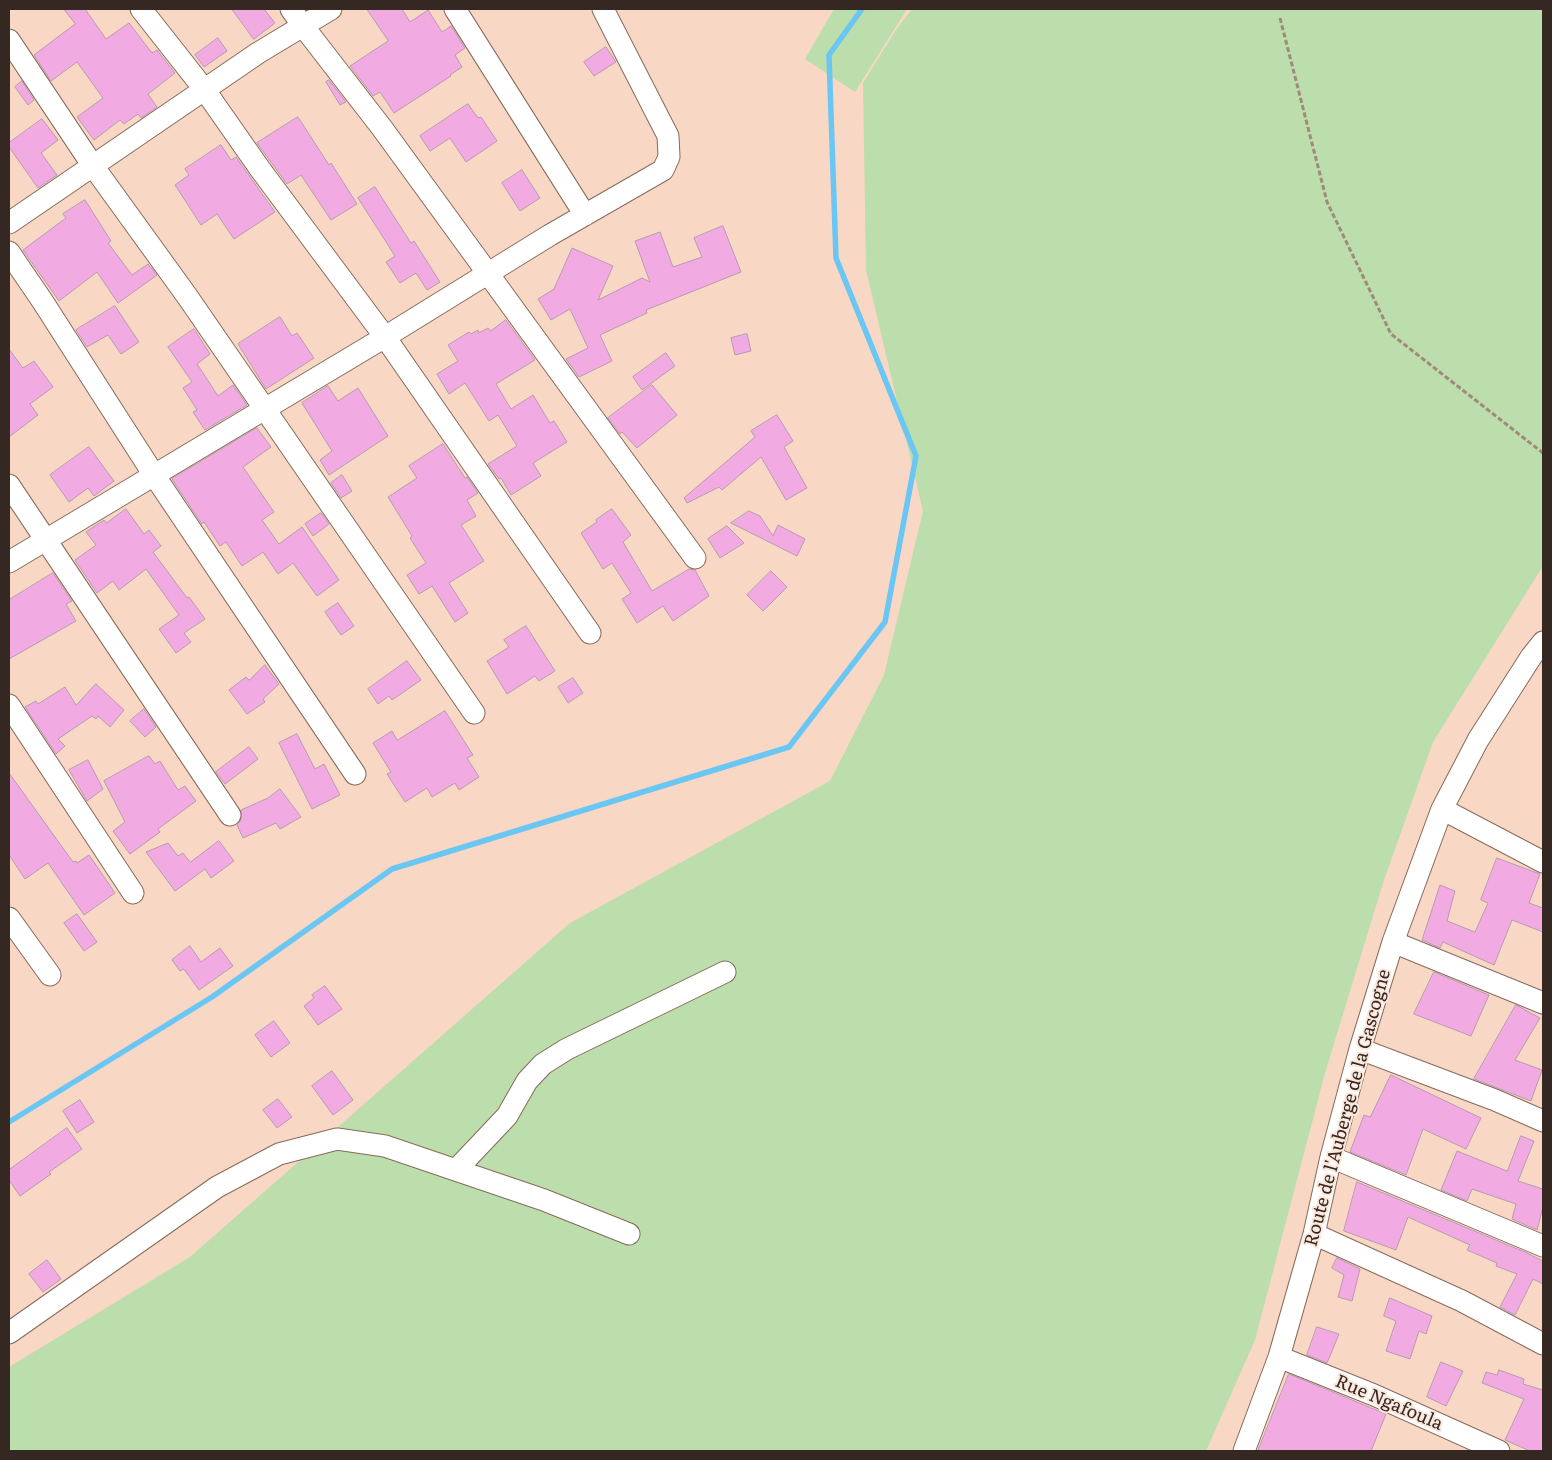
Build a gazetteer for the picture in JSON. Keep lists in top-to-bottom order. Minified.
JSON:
{"streets":{"street":["Route de l'Auberge de la Gascogne","Rue Ngafoula"]},"crossings":[["Route de l'Auberge de la Gascogne","Rue Ngafoula"]]}
